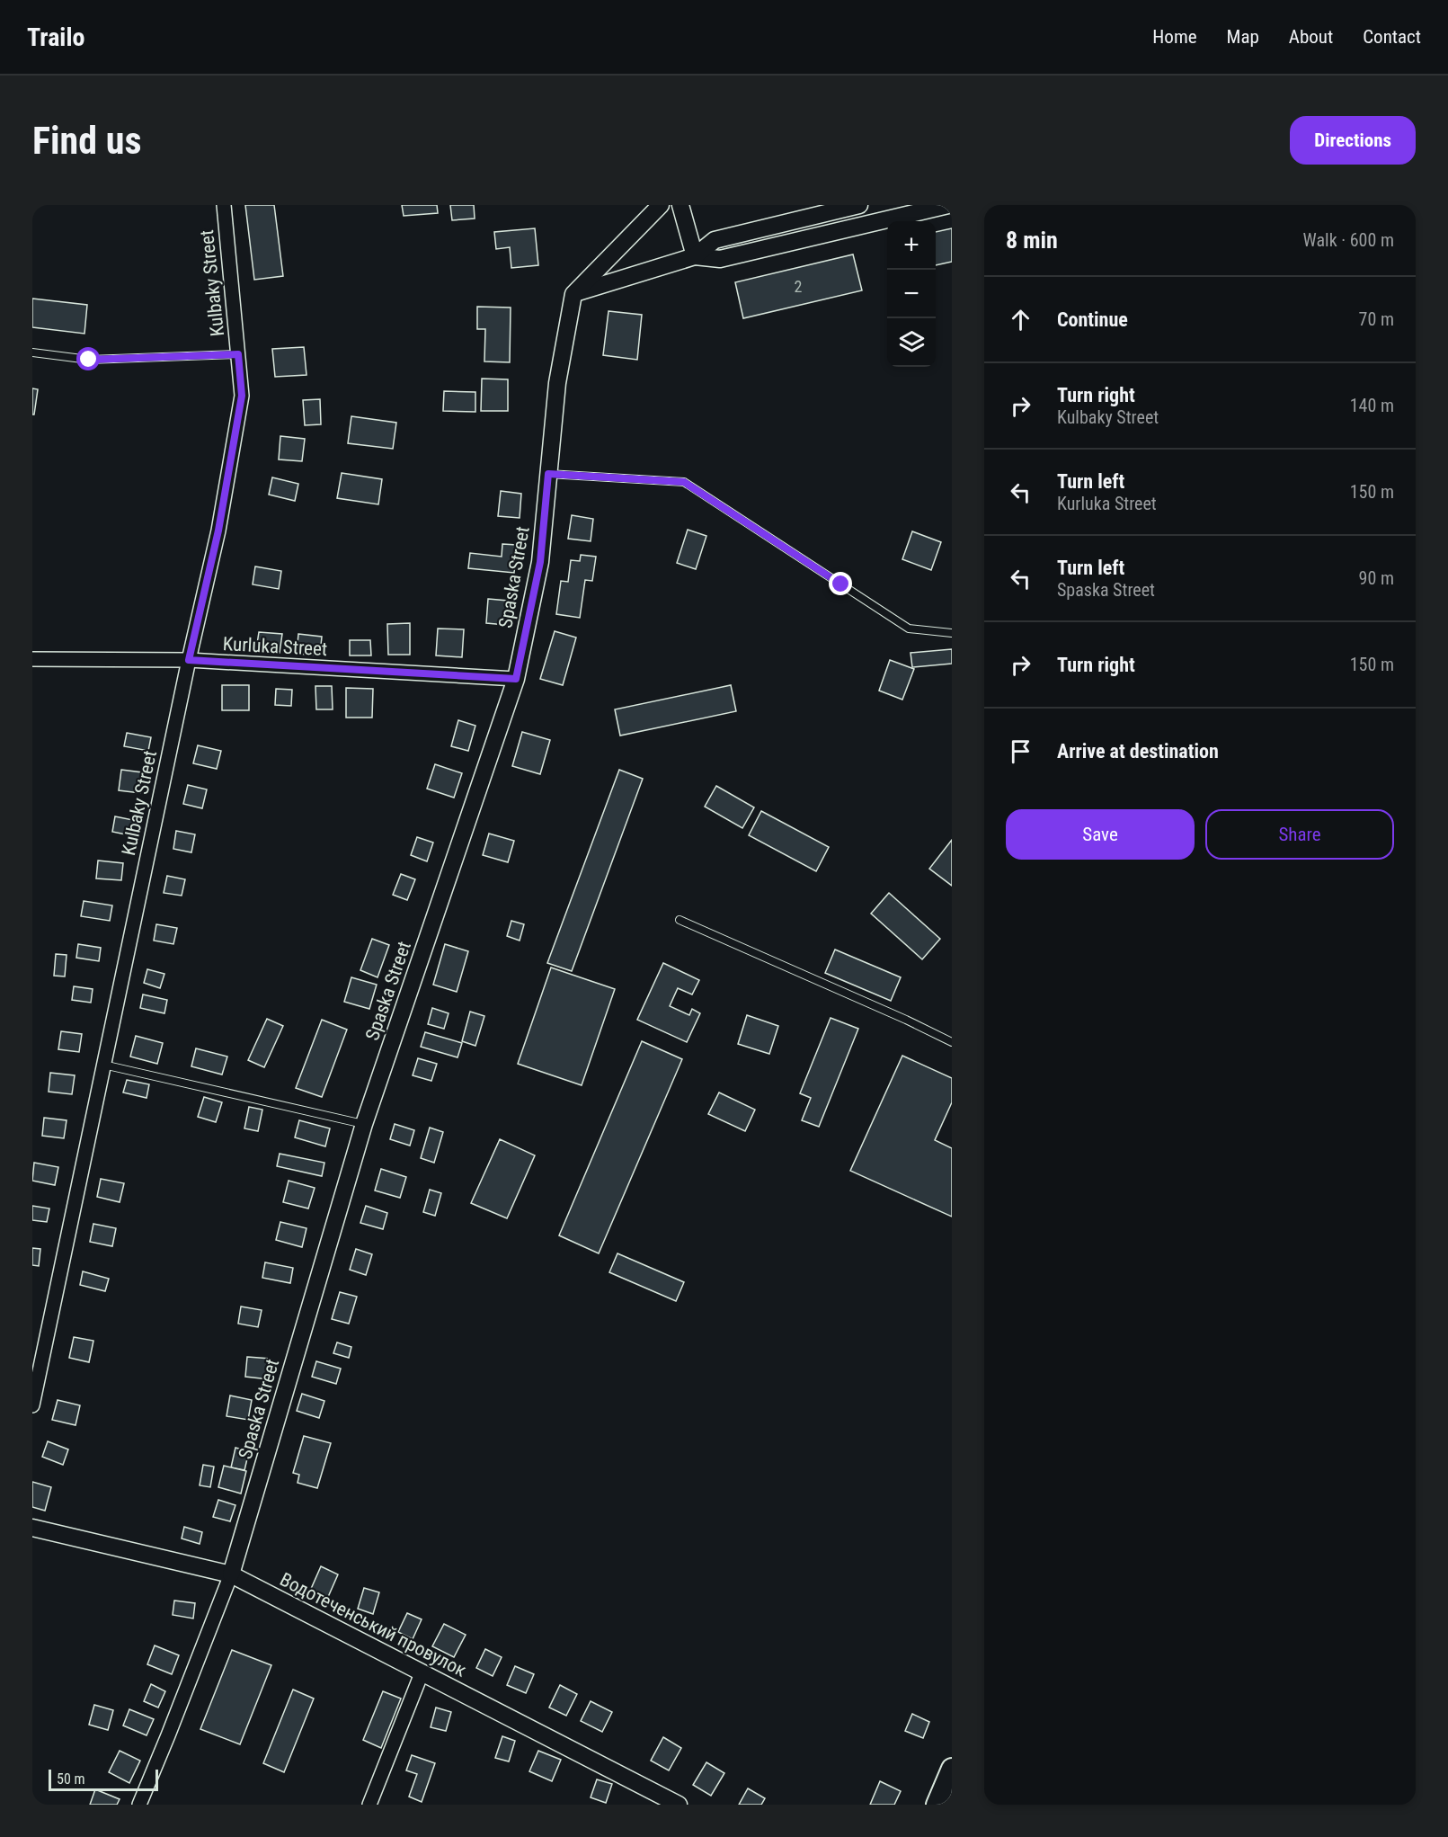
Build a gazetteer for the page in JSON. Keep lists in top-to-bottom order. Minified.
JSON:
{"streets":{"street":["Kulbaky Street","Spaska Street","Kurluka Street","Водотеченський провулок"]},"crossings":[["Kulbaky Street","Kurluka Street"],["Spaska Street","Kurluka Street"],["Spaska Street","Водотеченський провулок"]],"house_numbers":["2"],"scale_bar":"50 m","page":{"header":"Trailo","nav":["Home","Map","About","Contact"],"buttons":["Directions",["Save","Share"]],"title":"Find us","heading":["8 min","Walk · 600 m"],"map_buttons":["+","−"],"list":[["Continue","70 m"],["Turn right","Kulbaky Street","140 m"],["Turn left","Kurluka Street","150 m"],["Turn left","Spaska Street","90 m"],["Turn right","150 m"],"Arrive at destination"],"scale":"50 m"}}
